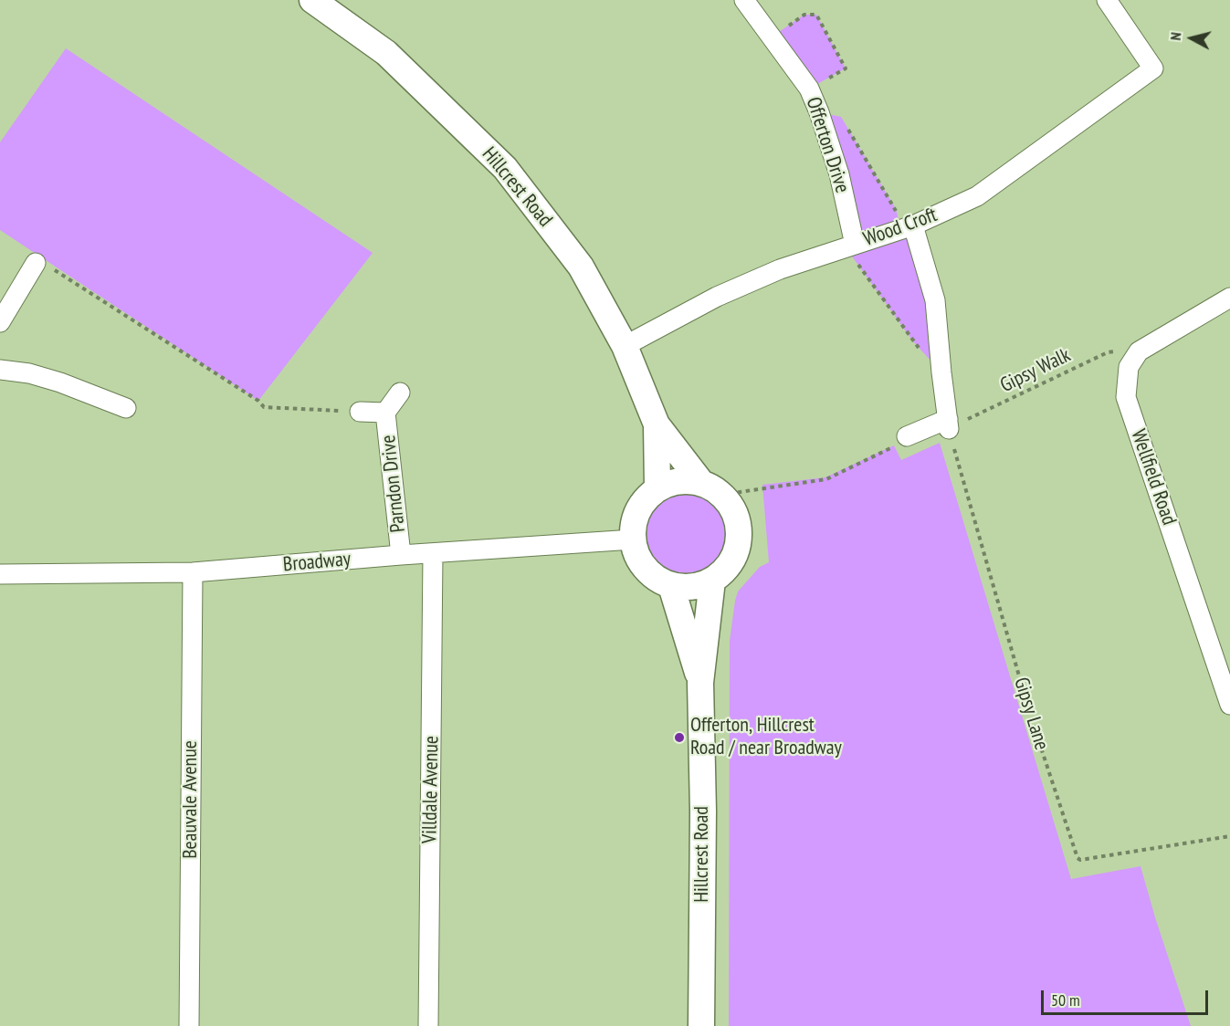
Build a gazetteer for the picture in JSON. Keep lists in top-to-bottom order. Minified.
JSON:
{"streets":{"main road":["Hillcrest Road"],"street":["Offerton Drive","Wood Croft","Wellfield Road","Parndon Drive","Broadway","Villdale Avenue","Beauvale Avenue"],"path":["Gipsy Walk","Gipsy Lane"]},"crossings":[["Offerton Drive","Wood Croft"],["Hillcrest Road","Wood Croft"],["Hillcrest Road","Broadway"],["Gipsy Walk","Wellfield Road"],["Gipsy Walk","Gipsy Lane"],["Parndon Drive","Broadway"],["Broadway","Villdale Avenue"],["Broadway","Beauvale Avenue"]],"places":["Offerton, Hillcrest Road / near Broadway"],"scale_bar":"50 m","north":"left"}
